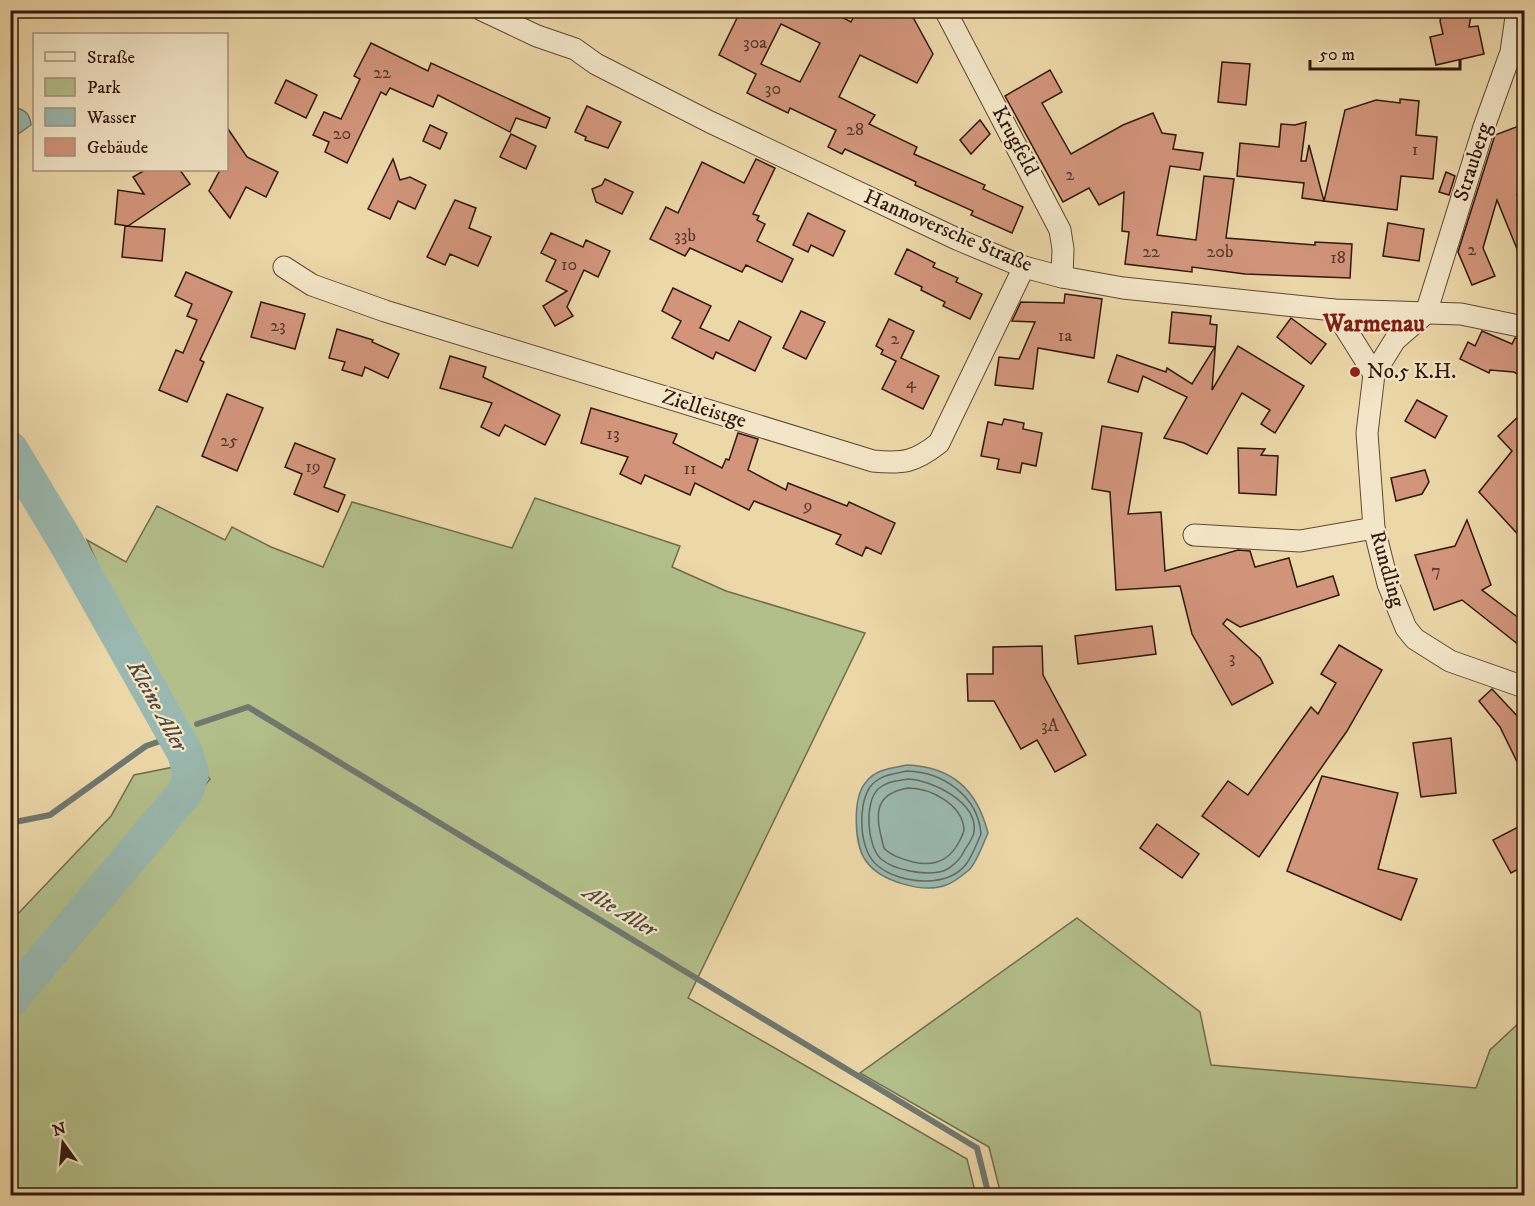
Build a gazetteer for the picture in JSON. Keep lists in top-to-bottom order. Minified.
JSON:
{"streets":{"street":["Krugfeld","Strauberg","Hannoversche Straße","Zielleistge","Rundling"]},"crossings":[["Krugfeld","Hannoversche Straße"],["Strauberg","Hannoversche Straße"],["Strauberg","Rundling"],["Hannoversche Straße","Zielleistge"],["Hannoversche Straße","Rundling"]],"districts":["Warmenau"],"water":["Kleine Aller","Alte Aller"],"places":["No.5 K.H."],"house_numbers":["30a","22","30","28","20","1","2","33b","2","22","20b","18","10","23","1a","2","4","13","25","19","11","9","7","3","3A"],"legend":["Straße","Park","Wasser","Gebäude"],"scale_bar":"50 m","north":"top"}
